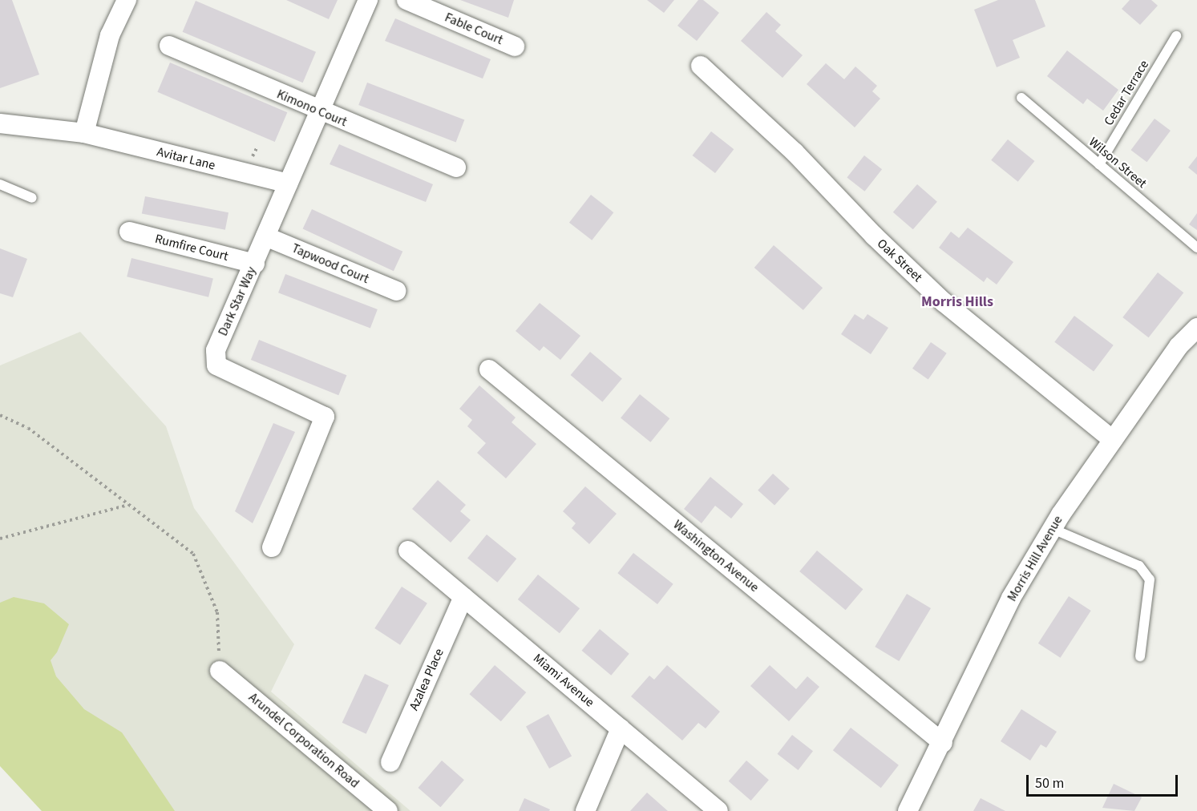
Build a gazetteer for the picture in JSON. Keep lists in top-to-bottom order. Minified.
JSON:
{"streets":{"street":["Fable Court","Kimono Court","Avitar Lane","Rumfire Court","Oak Street","Tapwood Court","Dark Star Way","Washington Avenue","Morris Hill Avenue","Azalea Place","Miami Avenue","Arundel Corporation Road"],"lane":["Cedar Terrace","Wilson Street"]},"crossings":[["Cedar Terrace","Wilson Street"],["Kimono Court","Dark Star Way"],["Avitar Lane","Dark Star Way"],["Rumfire Court","Dark Star Way"],["Oak Street","Morris Hill Avenue"],["Tapwood Court","Dark Star Way"],["Washington Avenue","Morris Hill Avenue"],["Azalea Place","Miami Avenue"]],"districts":["Morris Hills"],"scale_bar":"50 m"}
